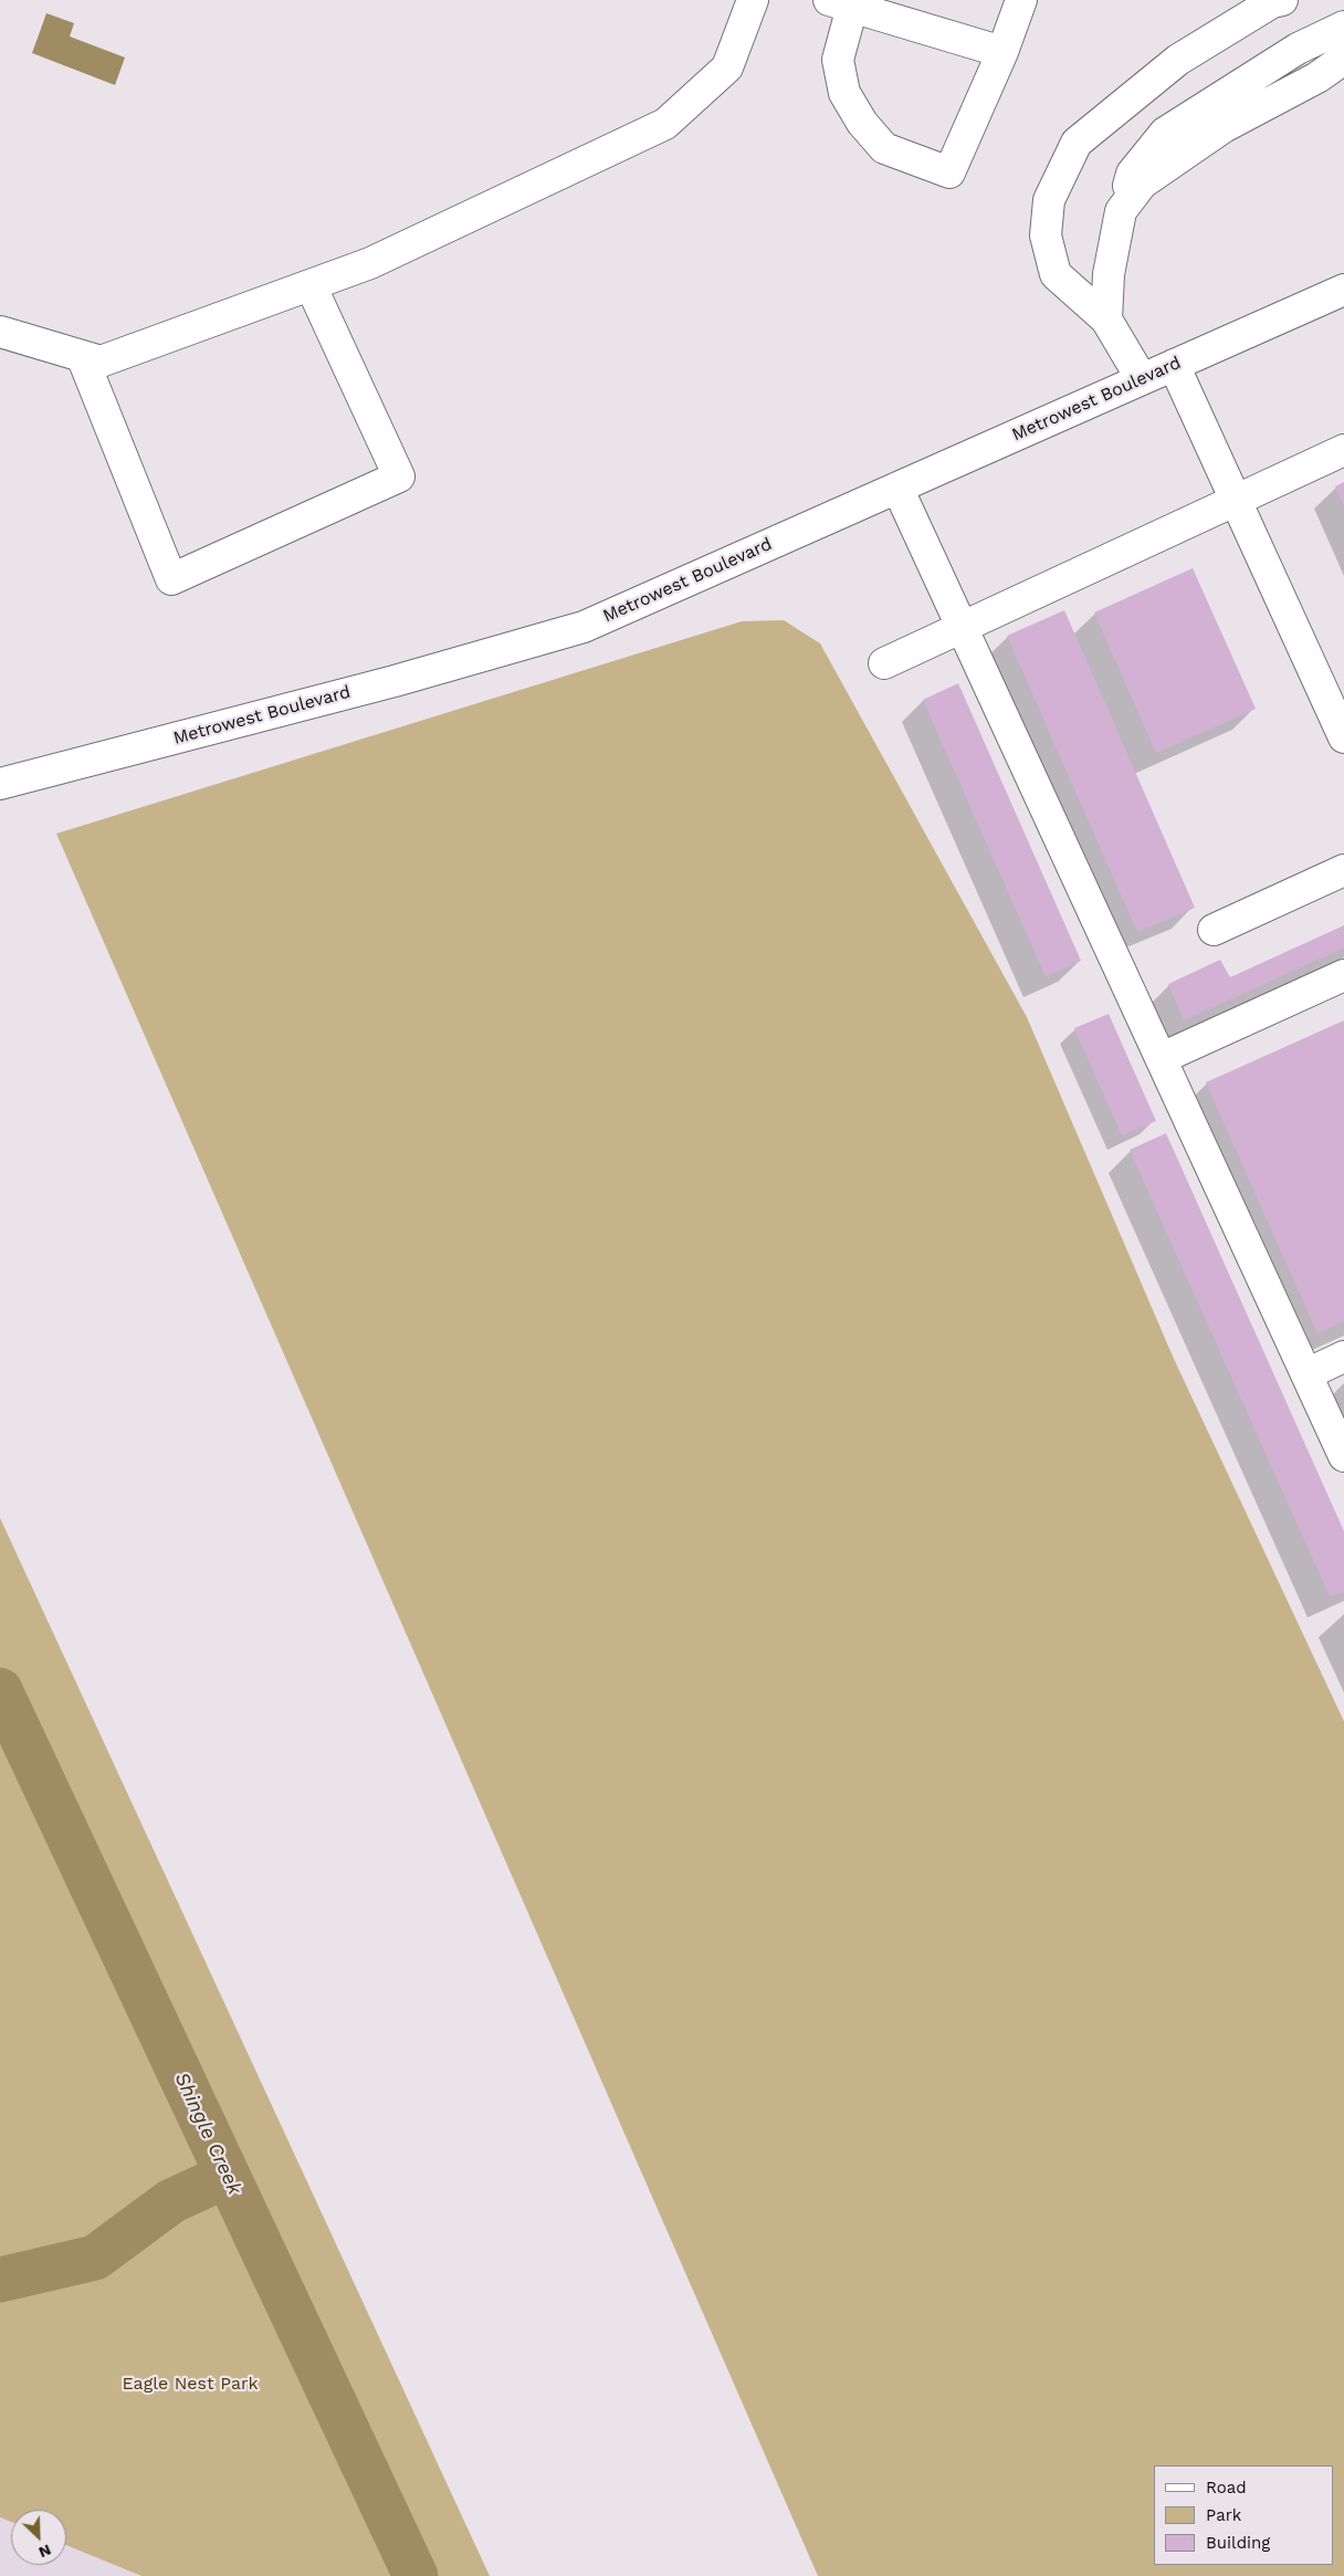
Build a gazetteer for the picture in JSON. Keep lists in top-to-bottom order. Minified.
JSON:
{"streets":{"street":["Metrowest Boulevard"]},"water":["Shingle Creek"],"parks":["Eagle Nest Park"],"legend":["Road","Park","Building"],"north":"bottom right"}
